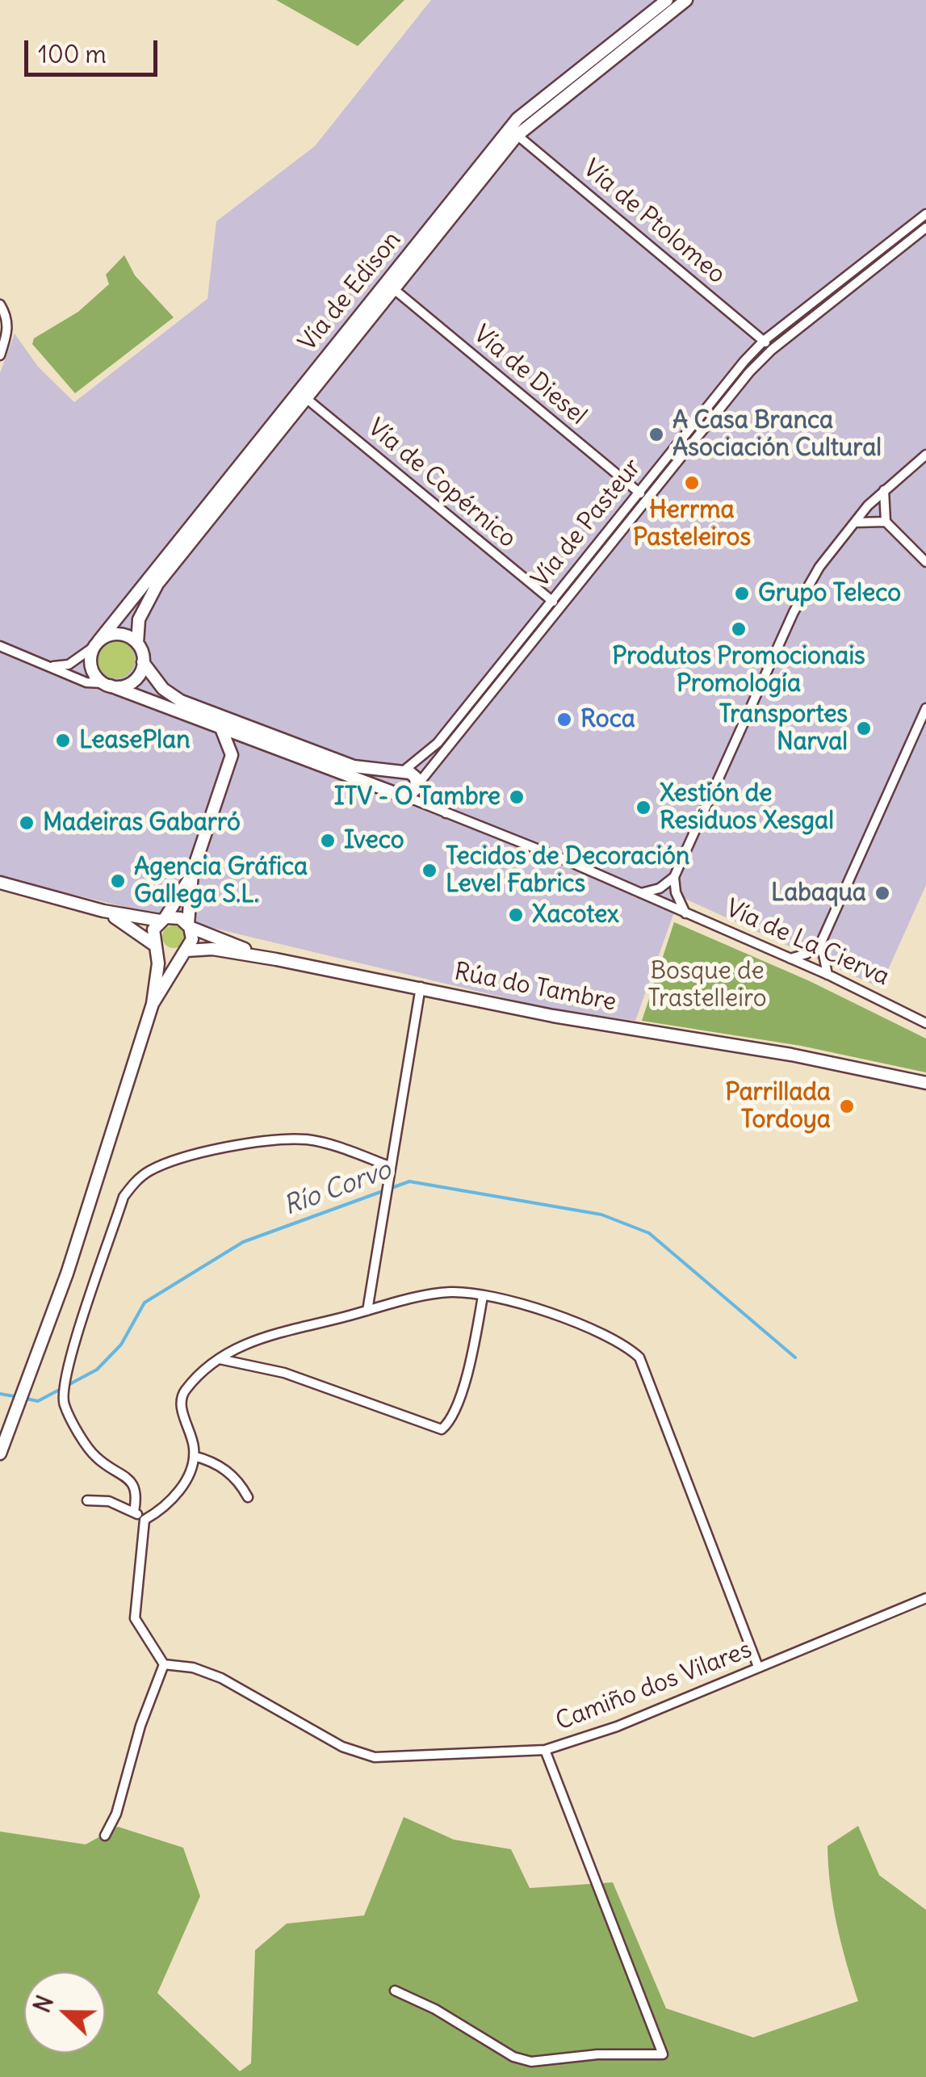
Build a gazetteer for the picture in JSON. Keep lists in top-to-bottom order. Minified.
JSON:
{"streets":{"main road":["Vía de Edison","Vía de La Cierva","Rúa do Tambre"],"street":["Vía de Ptolomeo","Vía de Diesel","Vía de Copérnico","Vía de Pasteur","Camiño dos Vilares"]},"crossings":[["Vía de Ptolomeo","Vía de Edison"],["Vía de Ptolomeo","Vía de Pasteur"],["Vía de Edison","Vía de Diesel"],["Vía de Edison","Vía de Copérnico"],["Vía de Edison","Vía de La Cierva"],["Vía de Diesel","Vía de Pasteur"],["Vía de Copérnico","Vía de Pasteur"],["Vía de Pasteur","Vía de La Cierva"]],"water":["Río Corvo"],"parks":["Bosque de Trastelleiro"],"places":["A Casa Branca Asociación Cultural","Herrma Pasteleiros","Grupo Teleco","Produtos Promocionais Promología","Roca","Transportes Narval","LeasePlan","ITV - O Tambre","Xestión de Residuos Xesgal","Madeiras Gabarró","Iveco","Tecidos de Decoración Level Fabrics","Agencia Gráfica Gallega S.L.","Labaqua","Xacotex","Parrillada Tordoya"],"scale_bar":"100 m","north":"left"}
